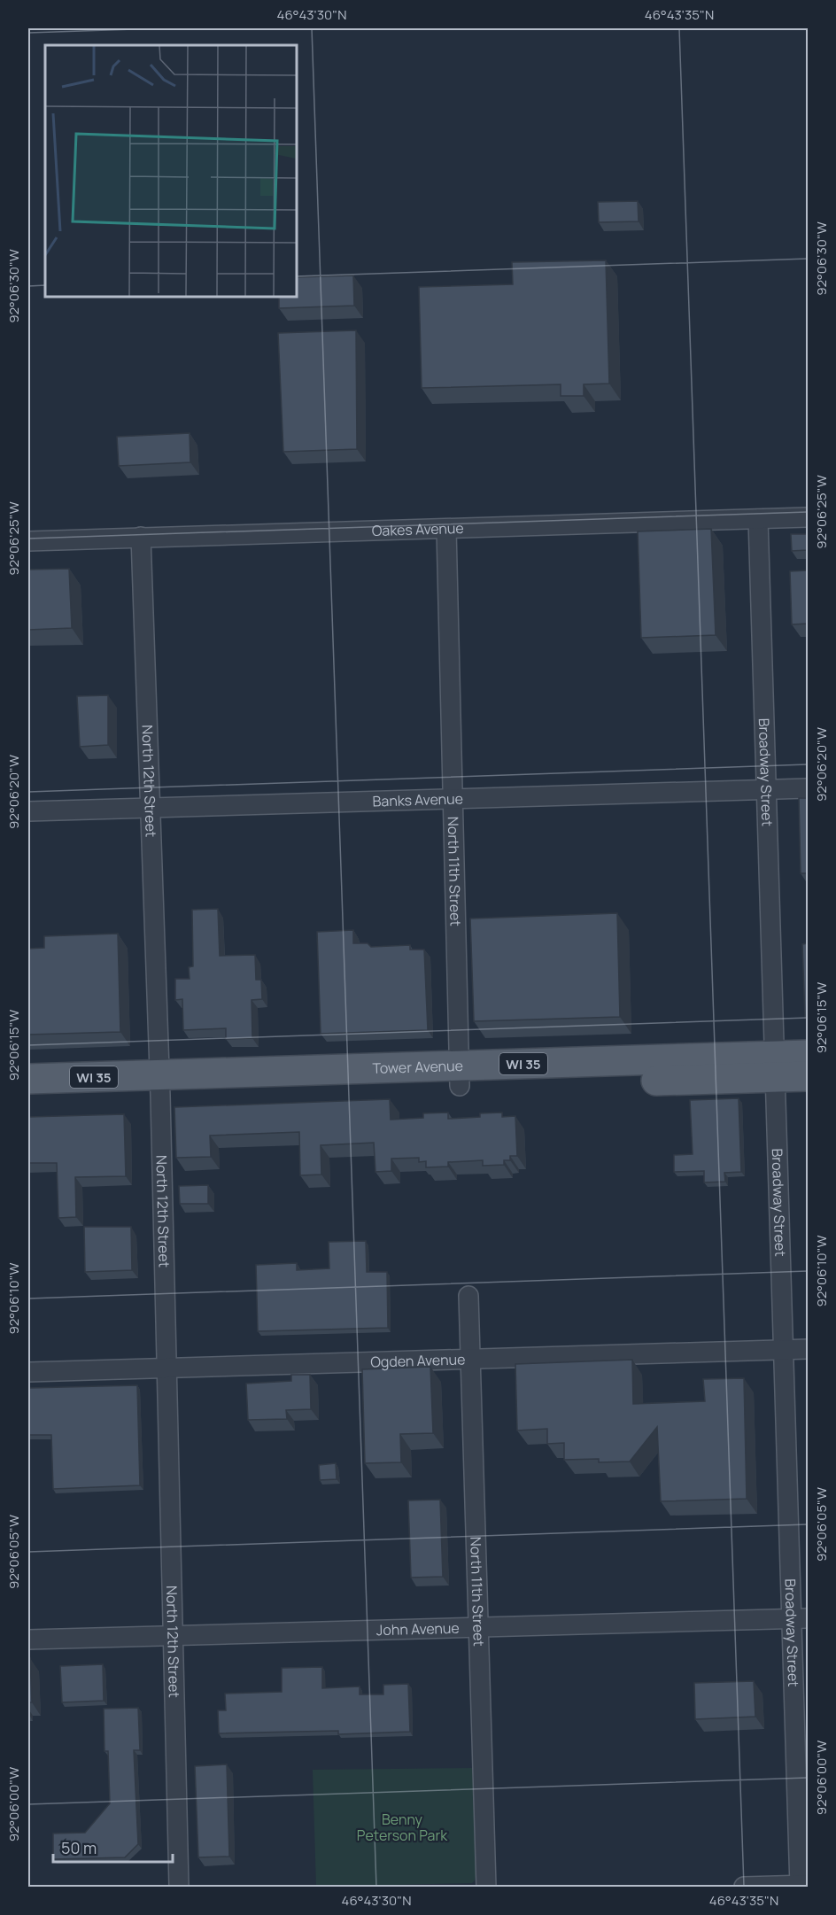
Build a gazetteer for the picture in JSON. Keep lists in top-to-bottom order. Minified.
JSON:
{"streets":{"main road":["WI 35","Tower Avenue"],"street":["Oakes Avenue","Broadway Street","North 12th Street","Banks Avenue","North 11th Street","Ogden Avenue","John Avenue"]},"crossings":[["Oakes Avenue","Broadway Street"],["Oakes Avenue","North 12th Street"],["Oakes Avenue","North 11th Street"],["Broadway Street","Banks Avenue"],["Broadway Street","Tower Avenue"],["Broadway Street","Ogden Avenue"],["Broadway Street","John Avenue"],["North 12th Street","Banks Avenue"],["North 12th Street","Tower Avenue"],["North 12th Street","Ogden Avenue"],["North 12th Street","John Avenue"],["Banks Avenue","North 11th Street"],["North 11th Street","Tower Avenue"],["North 11th Street","Ogden Avenue"],["North 11th Street","John Avenue"]],"parks":["Benny Peterson Park"],"scale_bar":"50 m","coordinates":["46°43'30\"N","46°43'35\"N","92°06'30\"W","92°06'25\"W","92°06'20\"W","92°06'15\"W","92°06'10\"W","92°06'05\"W","92°06'00\"W"]}
